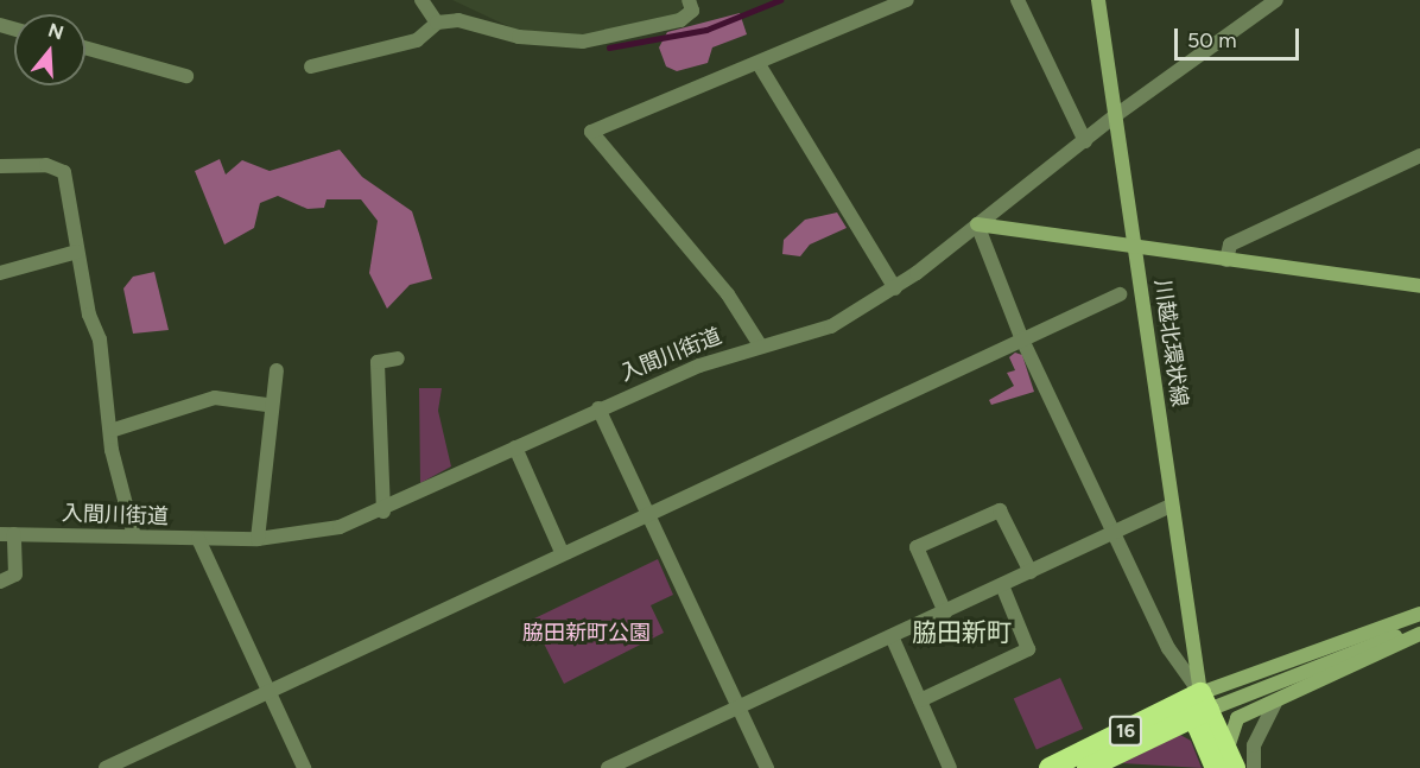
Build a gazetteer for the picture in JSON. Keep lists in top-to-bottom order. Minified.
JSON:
{"streets":{"highway":["16"],"street":["川越北環状線","入間川街道"]},"crossings":[["川越北環状線","入間川街道"],["川越北環状線","16"]],"districts":["脇田新町"],"parks":["脇田新町公園"],"scale_bar":"50 m","north":"top"}
